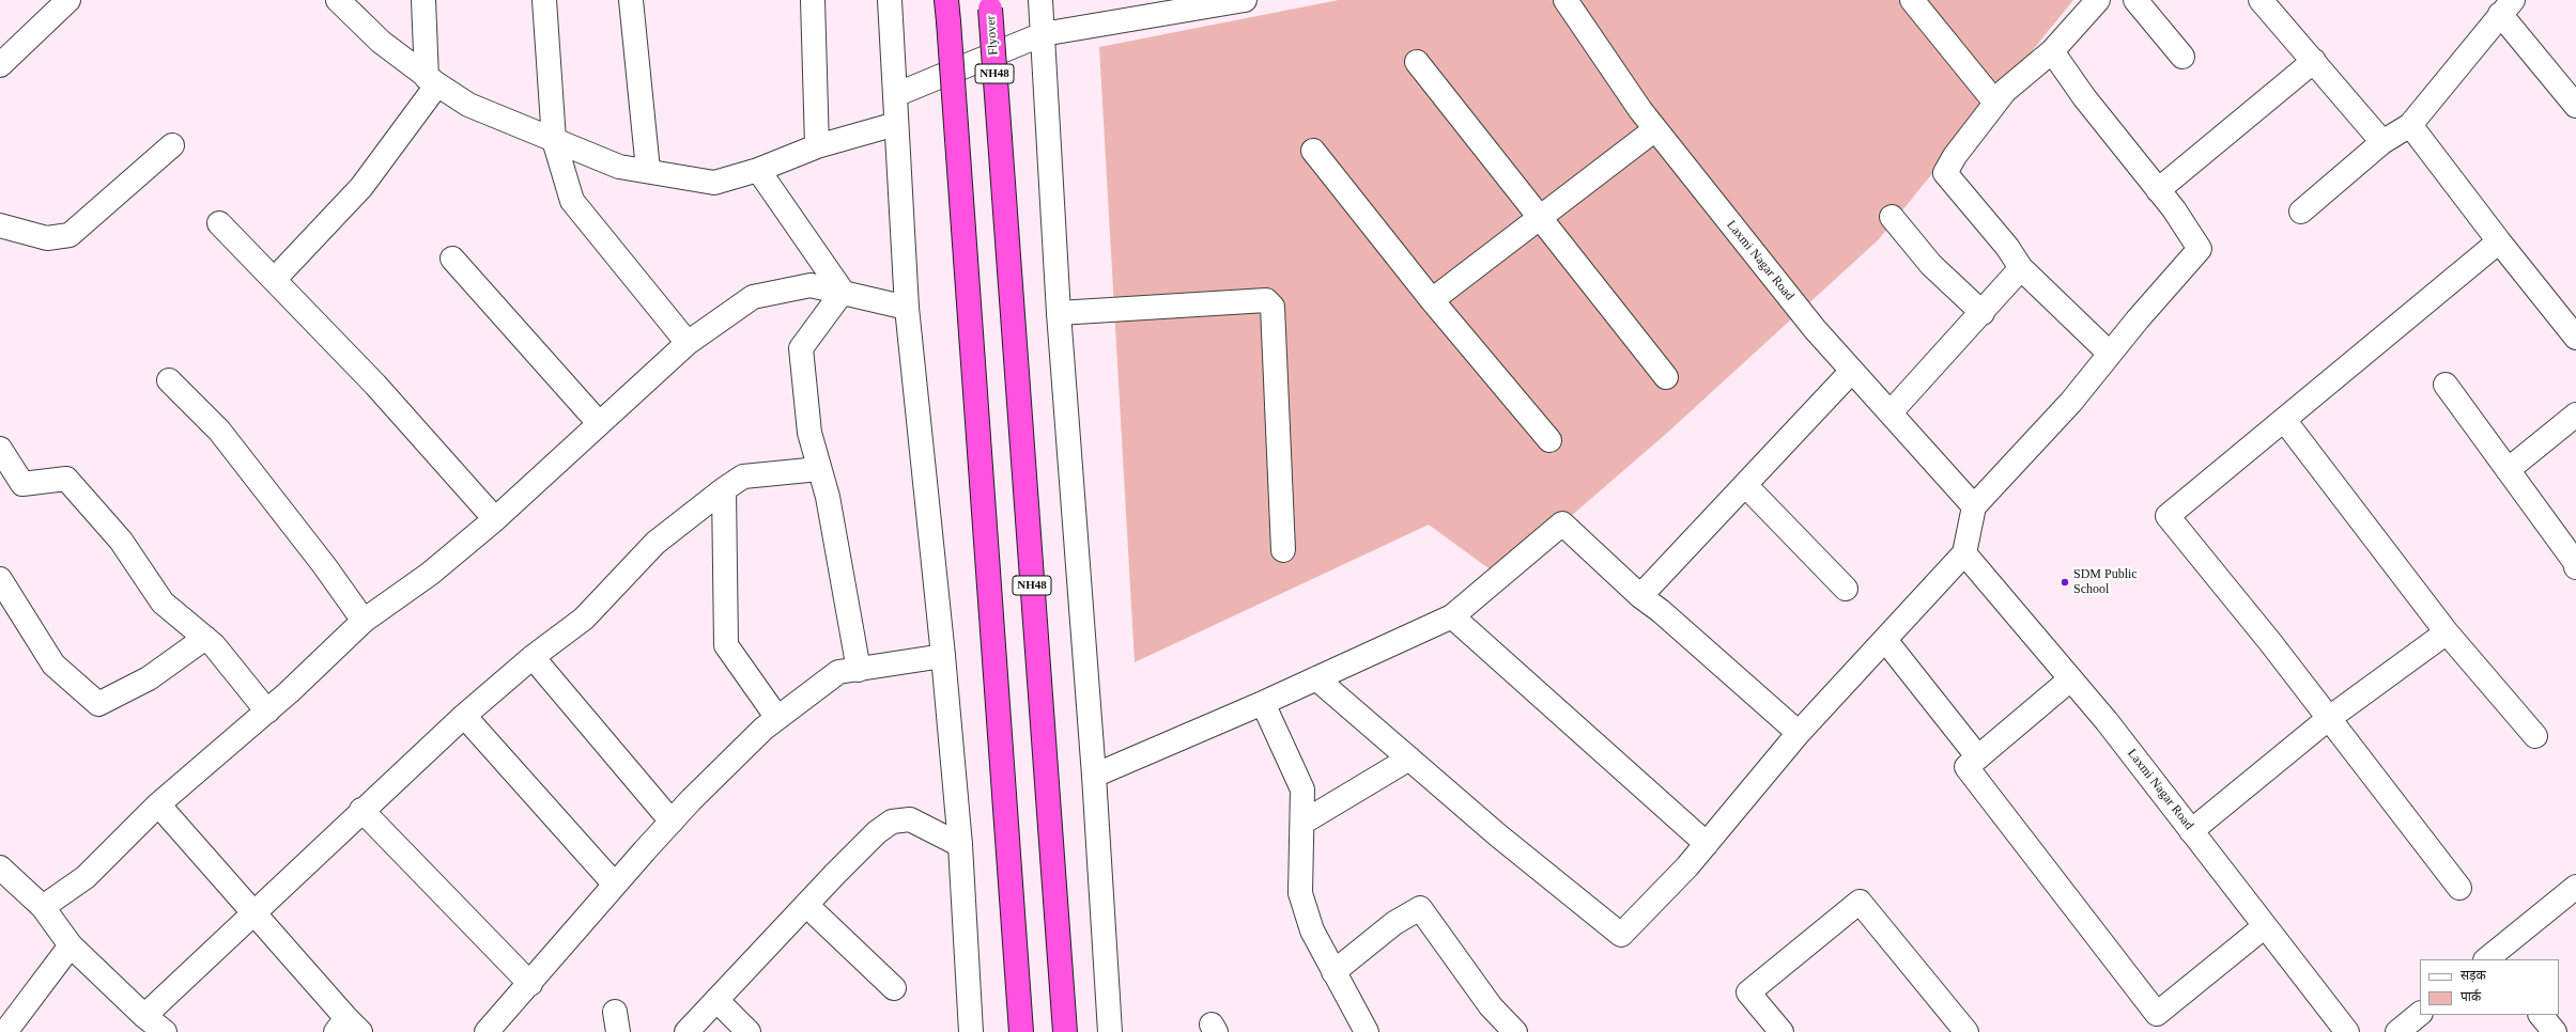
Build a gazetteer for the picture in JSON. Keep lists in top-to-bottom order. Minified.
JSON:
{"streets":{"highway":["Flyover","NH48"],"street":["Laxmi Nagar Road"]},"places":["SDM Public School"],"legend":["सड़क","पार्क"]}
